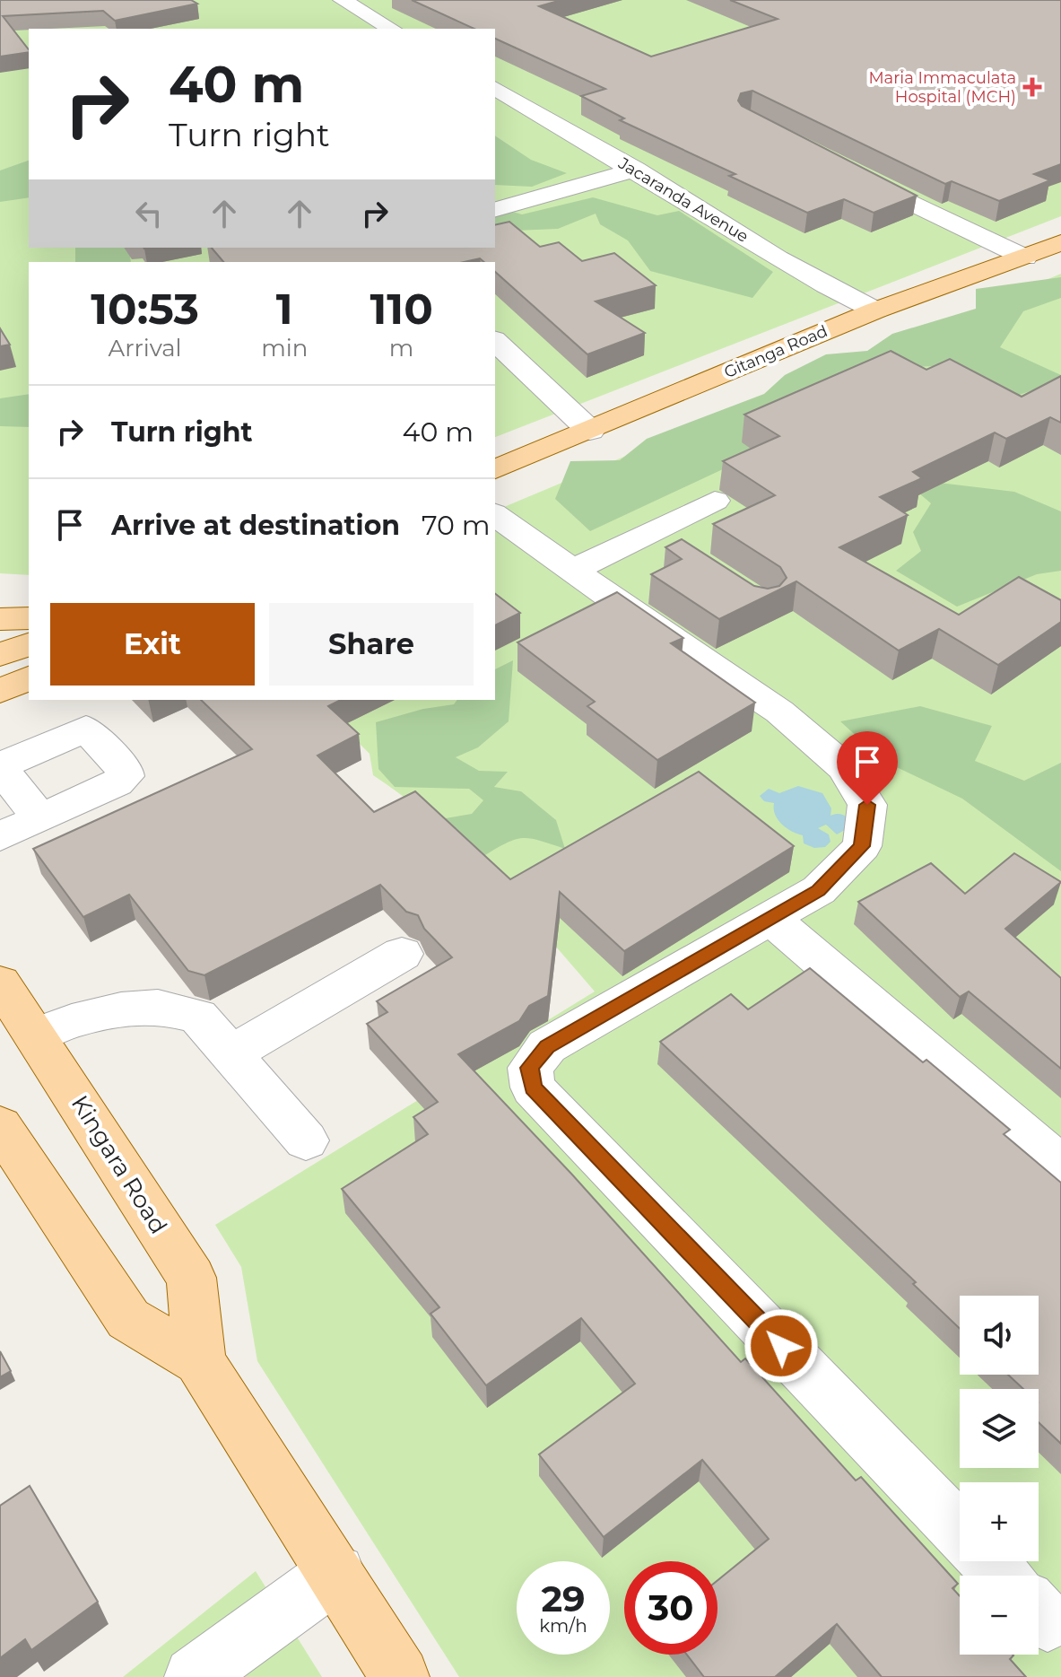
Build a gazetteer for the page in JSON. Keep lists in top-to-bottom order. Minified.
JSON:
{"streets":{"main road":["Gitanga Road","Kingara Road"],"street":["Jacaranda Avenue"]},"crossings":[["Jacaranda Avenue","Gitanga Road"]],"places":{"health":["Maria Immaculata Hospital (MCH)"]},"page":{"turn":["40 m","Turn right"],"eta":["10:53","Arrival","1","min","110","m"],"list":[{"name":"Turn right","value":"40 m"},{"name":"Arrive at destination","value":"70 m"}],"buttons":["Exit","Share"],"map_buttons":["+","−"],"speed":"29 km/h","limit":"30"}}
